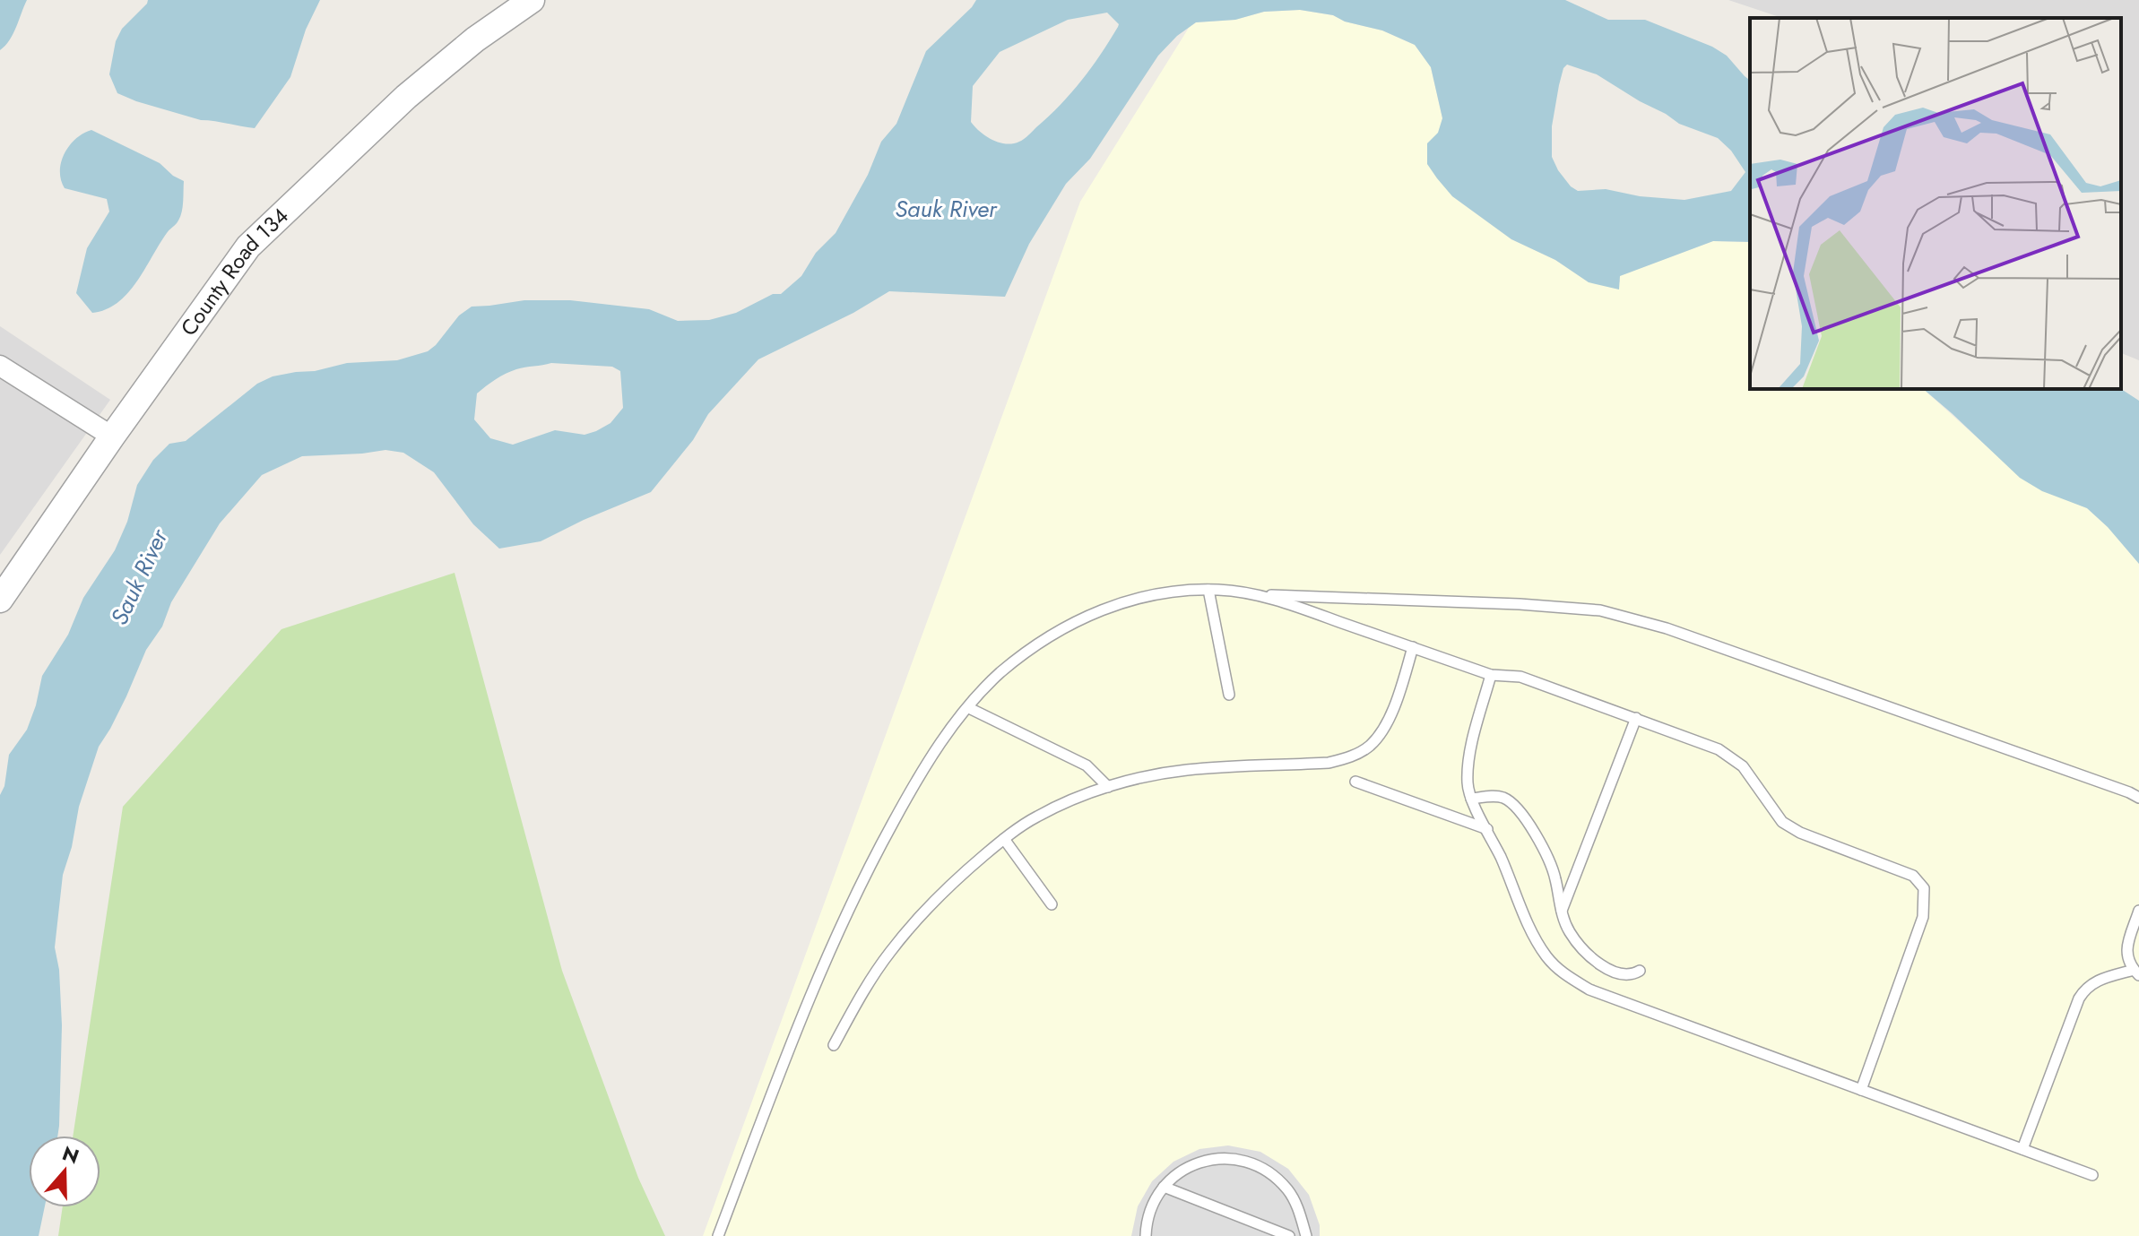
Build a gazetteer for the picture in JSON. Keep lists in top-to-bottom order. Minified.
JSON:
{"streets":{"street":["County Road 134"]},"water":["Sauk River"],"north":"top"}
